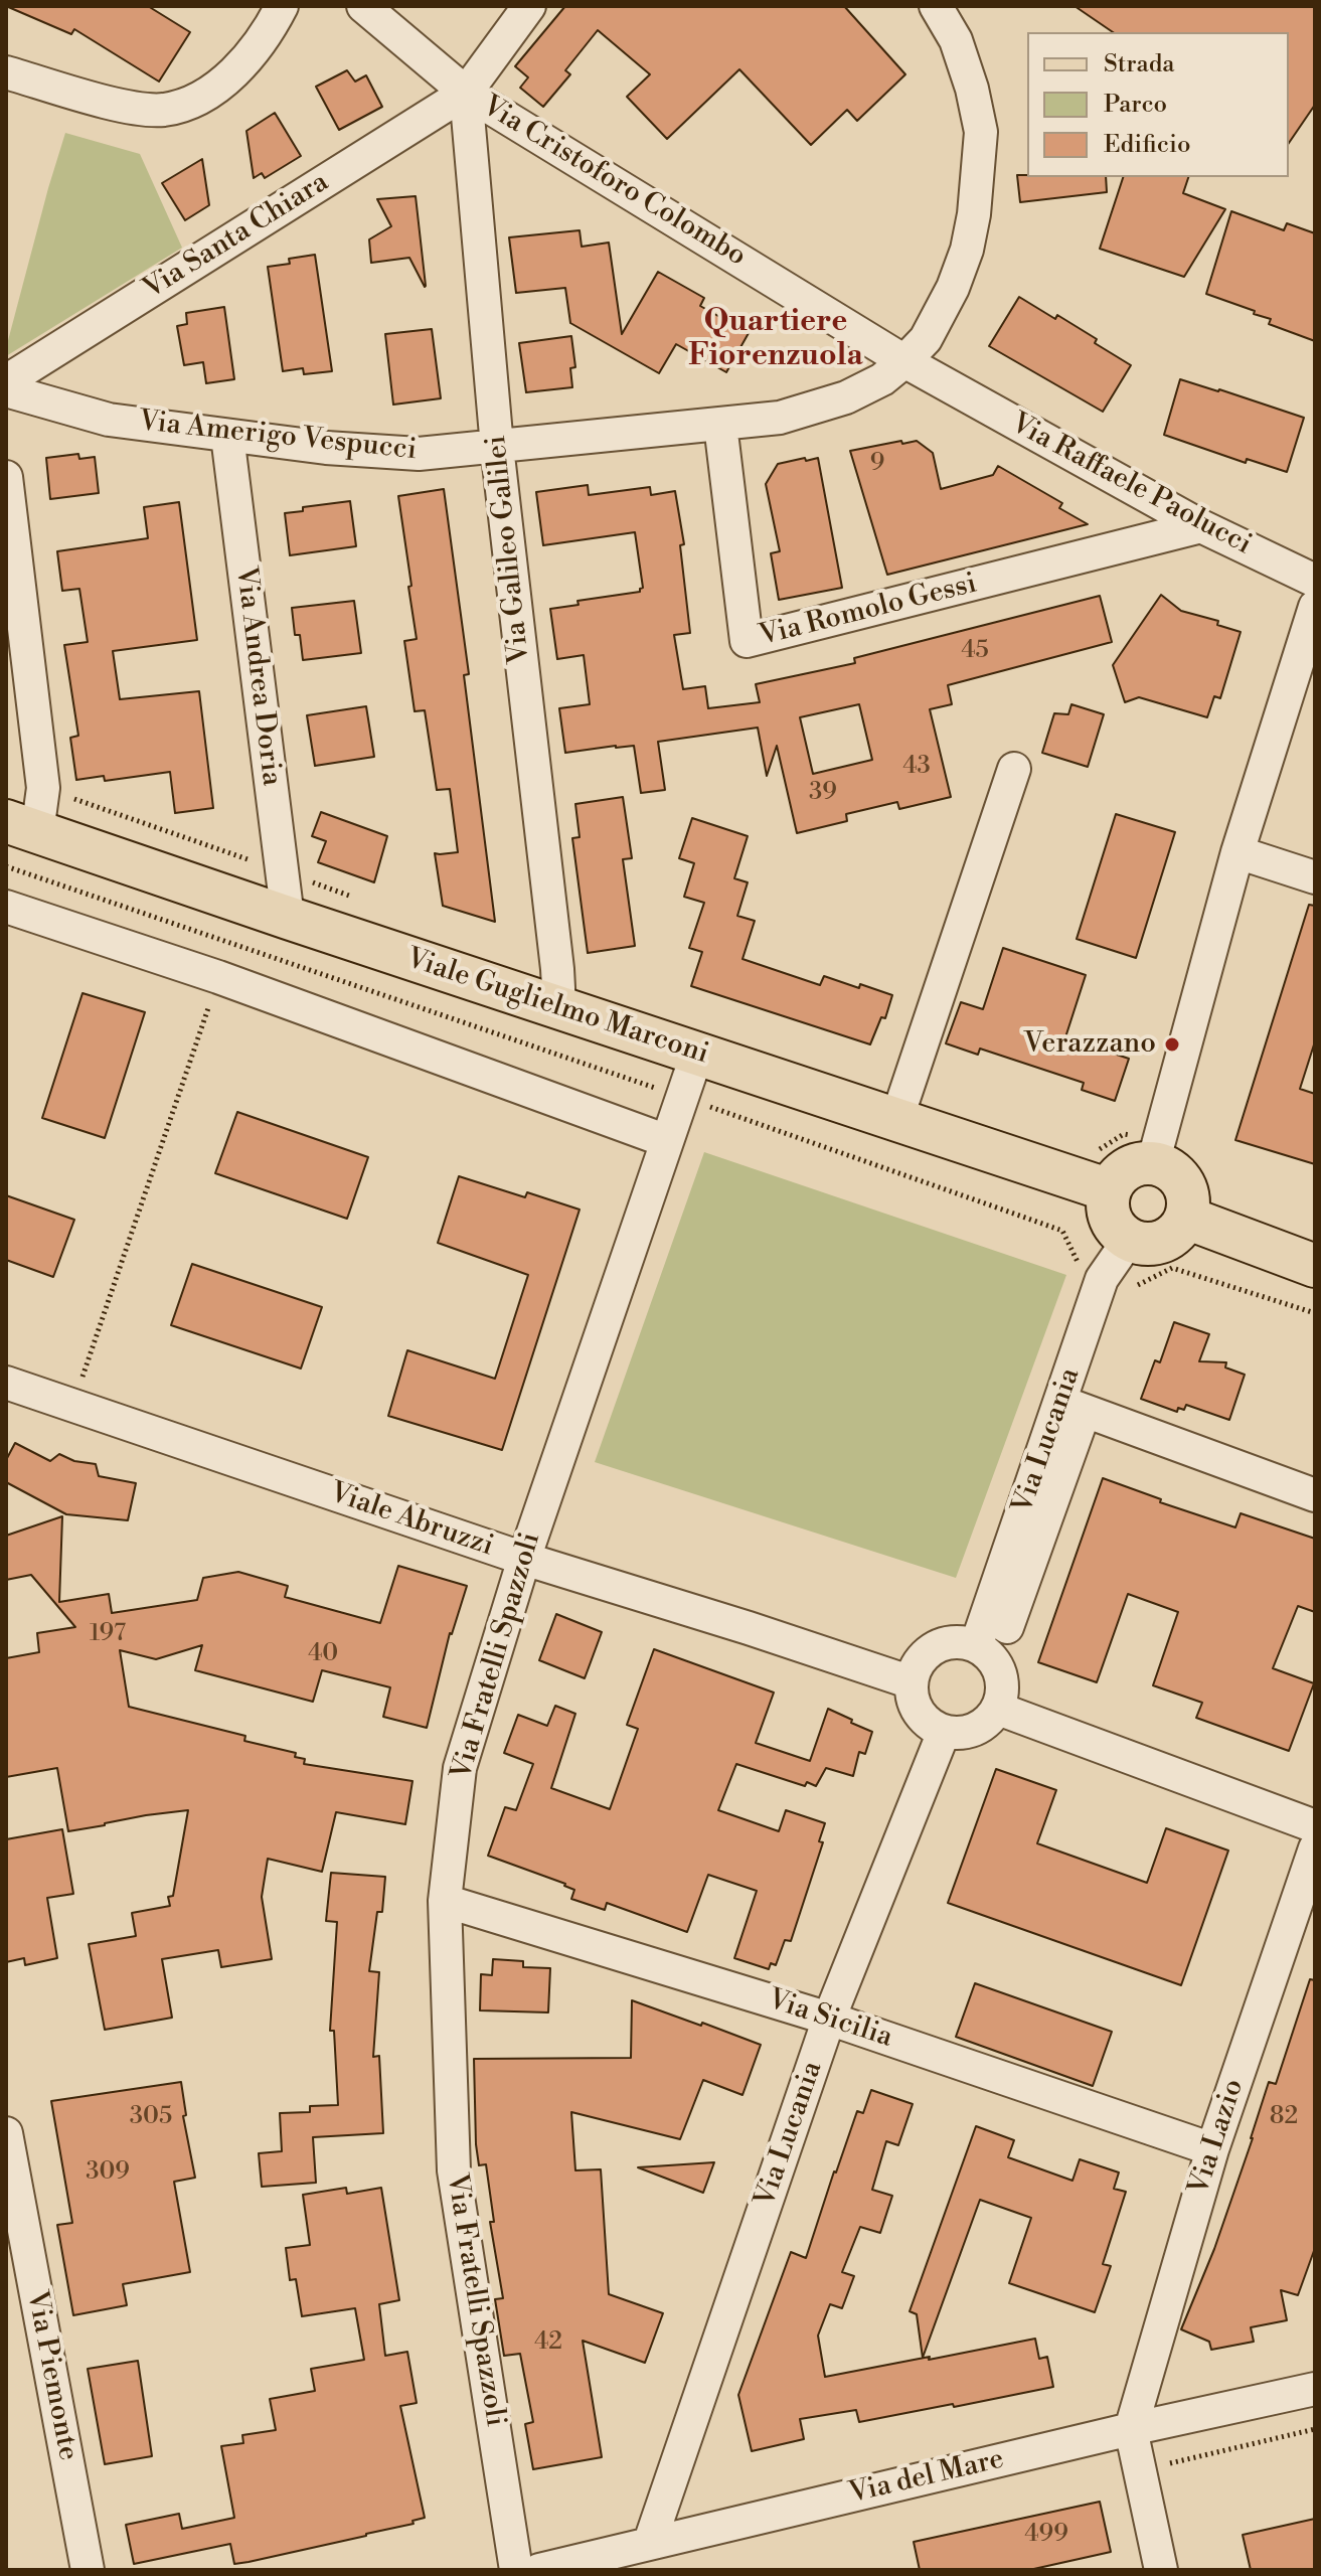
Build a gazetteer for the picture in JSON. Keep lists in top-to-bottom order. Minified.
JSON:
{"streets":{"main road":["Viale Guglielmo Marconi"],"street":["Via Cristoforo Colombo","Via Santa Chiara","Via Amerigo Vespucci","Via Raffaele Paolucci","Via Galileo Galilei","Via Romolo Gessi","Via Andrea Doria","Via Lucania","Viale Abruzzi","Via Fratelli Spazzoli","Via Sicilia","Via Lazio","Via Piemonte","Via del Mare"]},"crossings":[["Via Cristoforo Colombo","Via Santa Chiara"],["Via Cristoforo Colombo","Via Amerigo Vespucci"],["Via Cristoforo Colombo","Via Raffaele Paolucci"],["Via Cristoforo Colombo","Via Galileo Galilei"],["Via Santa Chiara","Via Galileo Galilei"],["Via Amerigo Vespucci","Via Raffaele Paolucci"],["Via Amerigo Vespucci","Via Galileo Galilei"],["Via Amerigo Vespucci","Via Romolo Gessi"],["Via Amerigo Vespucci","Via Andrea Doria"],["Via Raffaele Paolucci","Via Romolo Gessi"],["Via Galileo Galilei","Viale Guglielmo Marconi"],["Via Andrea Doria","Viale Guglielmo Marconi"],["Viale Guglielmo Marconi","Via Lucania"],["Viale Guglielmo Marconi","Via Fratelli Spazzoli"],["Via Lucania","Viale Abruzzi"],["Via Lucania","Via Sicilia"],["Via Lucania","Via del Mare"],["Viale Abruzzi","Via Fratelli Spazzoli"],["Via Fratelli Spazzoli","Via Sicilia"],["Via Sicilia","Via Lazio"],["Via Lazio","Via del Mare"]],"districts":["Quartiere Fiorenzuola"],"places":["Verazzano"],"house_numbers":["9","45","43","39","197","40","305","82","309","42","499"],"legend":["Strada","Parco","Edificio"]}
